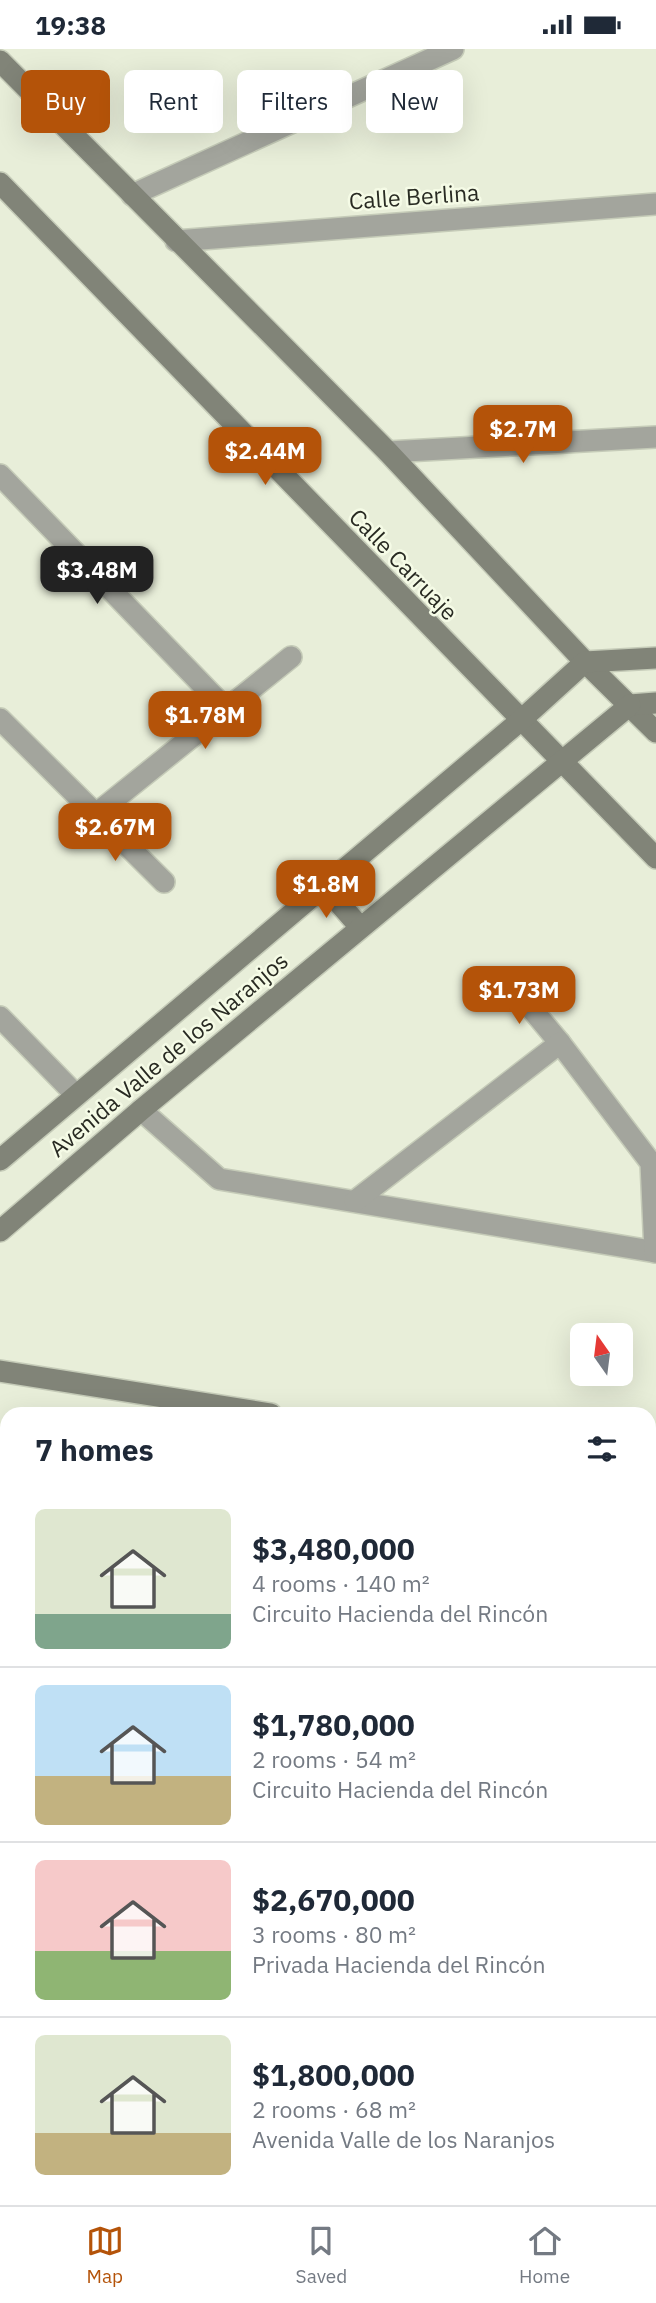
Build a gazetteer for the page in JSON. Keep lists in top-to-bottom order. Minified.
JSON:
{"streets":{"street":["Calle Berlina","Calle Carruaje","Avenida Valle de los Naranjos"]},"crossings":[["Calle Carruaje","Avenida Valle de los Naranjos"]],"north":"top","page":{"status":"19:38","chip":["Buy","Rent","Filters","New"],"price":["$2.7M","$2.44M","$3.48M","$1.78M","$2.67M","$1.8M","$1.73M"],"heading":"7 homes","list":[{"name":"$3,480,000","note":"4 rooms · 140 m² · Circuito Hacienda del Rincón"},{"name":"$1,780,000","note":"2 rooms · 54 m² · Circuito Hacienda del Rincón"},{"name":"$2,670,000","note":"3 rooms · 80 m² · Privada Hacienda del Rincón"},{"name":"$1,800,000","note":"2 rooms · 68 m² · Avenida Valle de los Naranjos"}],"tabs":["Map","Saved","Home"]}}
